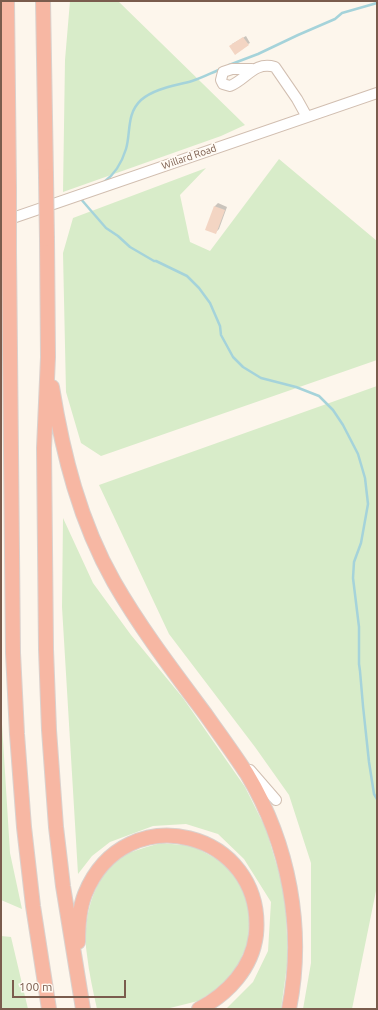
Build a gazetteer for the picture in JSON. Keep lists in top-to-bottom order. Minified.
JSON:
{"streets":{"street":["Willard Road"]},"scale_bar":"100 m"}
